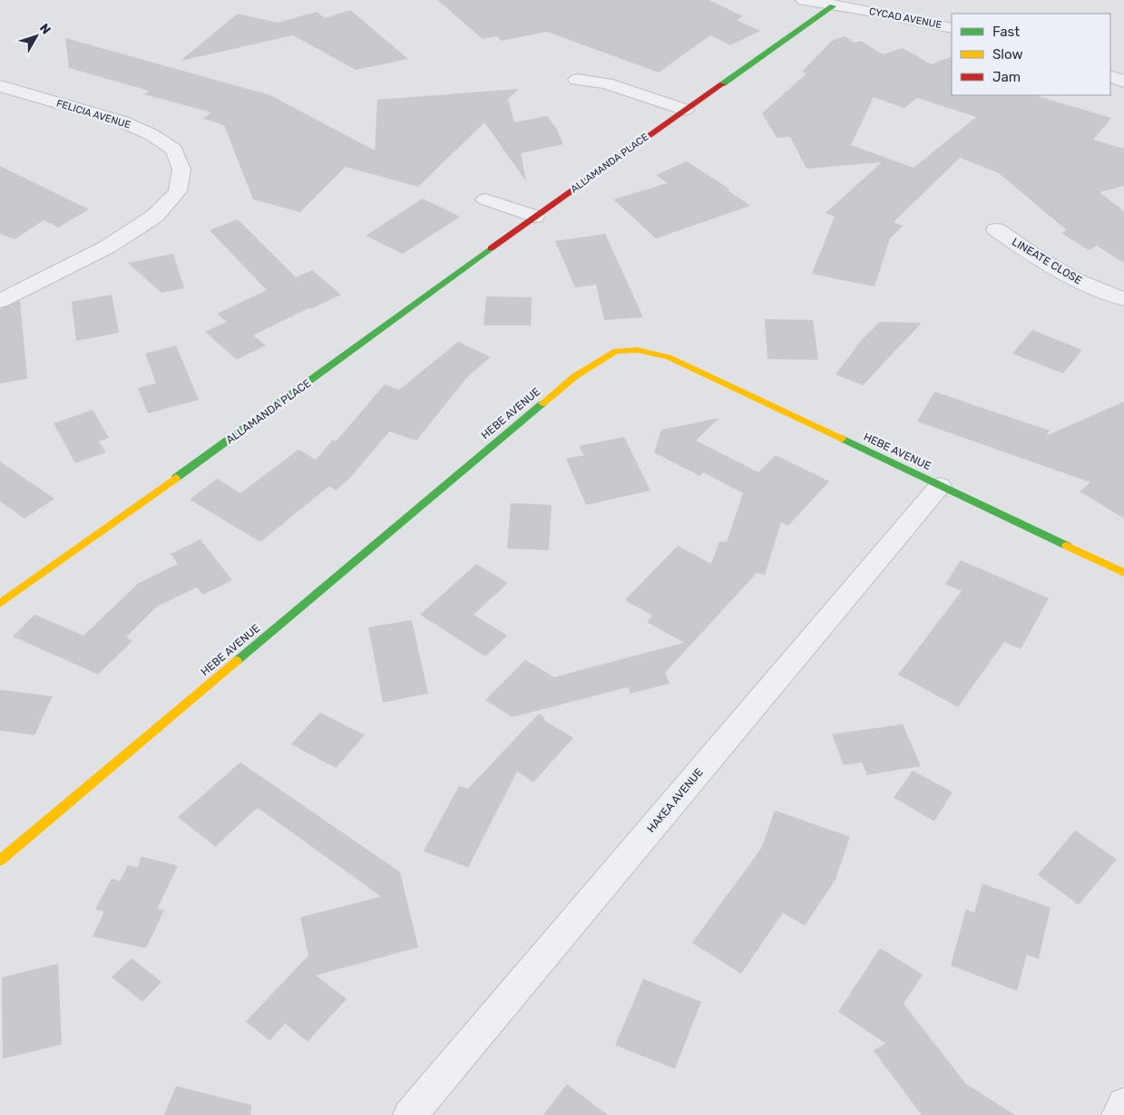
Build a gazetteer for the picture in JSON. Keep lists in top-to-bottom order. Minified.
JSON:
{"streets":{"street":["CYCAD AVENUE","FELICIA AVENUE","ALLAMANDA PLACE","LINEATE CLOSE","HEBE AVENUE","HAKEA AVENUE"]},"crossings":[["CYCAD AVENUE","ALLAMANDA PLACE"],["HEBE AVENUE","HAKEA AVENUE"]],"legend":["Fast","Slow","Jam"],"north":"top right"}
